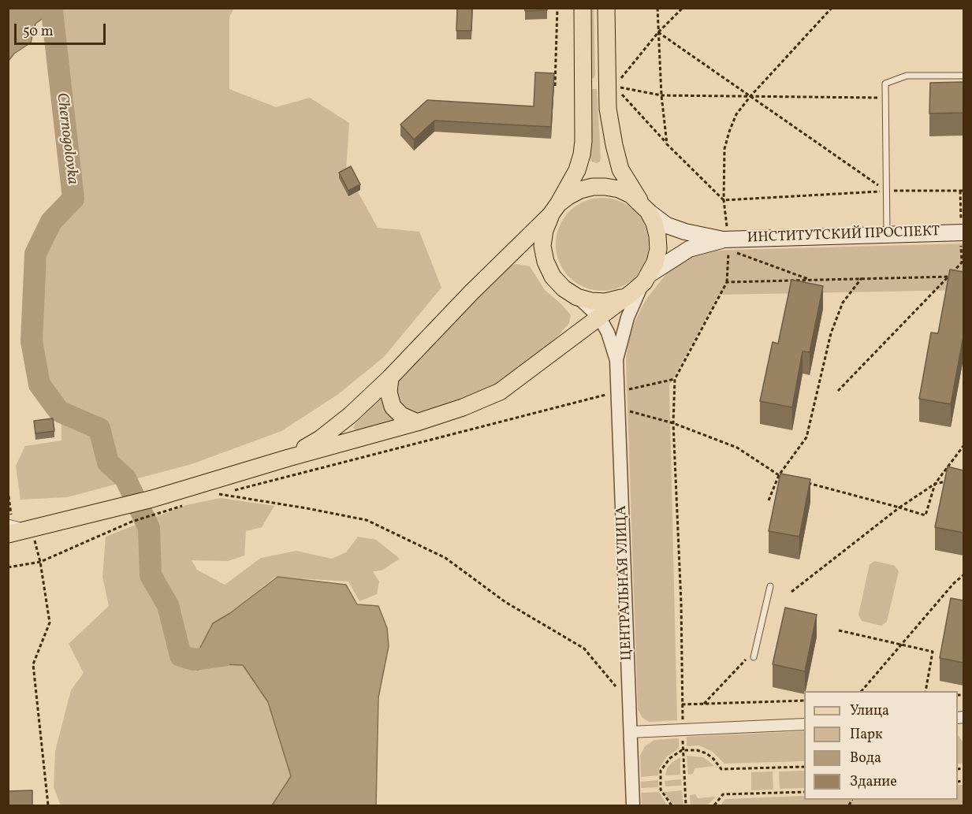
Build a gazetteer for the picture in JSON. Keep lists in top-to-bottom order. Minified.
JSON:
{"streets":{"main road":["ИНСТИТУТСКИЙ ПРОСПЕКТ"],"street":["ЦЕНТРАЛЬНАЯ УЛИЦА"]},"water":["Chernogolovka"],"legend":["Улица","Парк","Вода","Здание"],"scale_bar":"50 m"}
